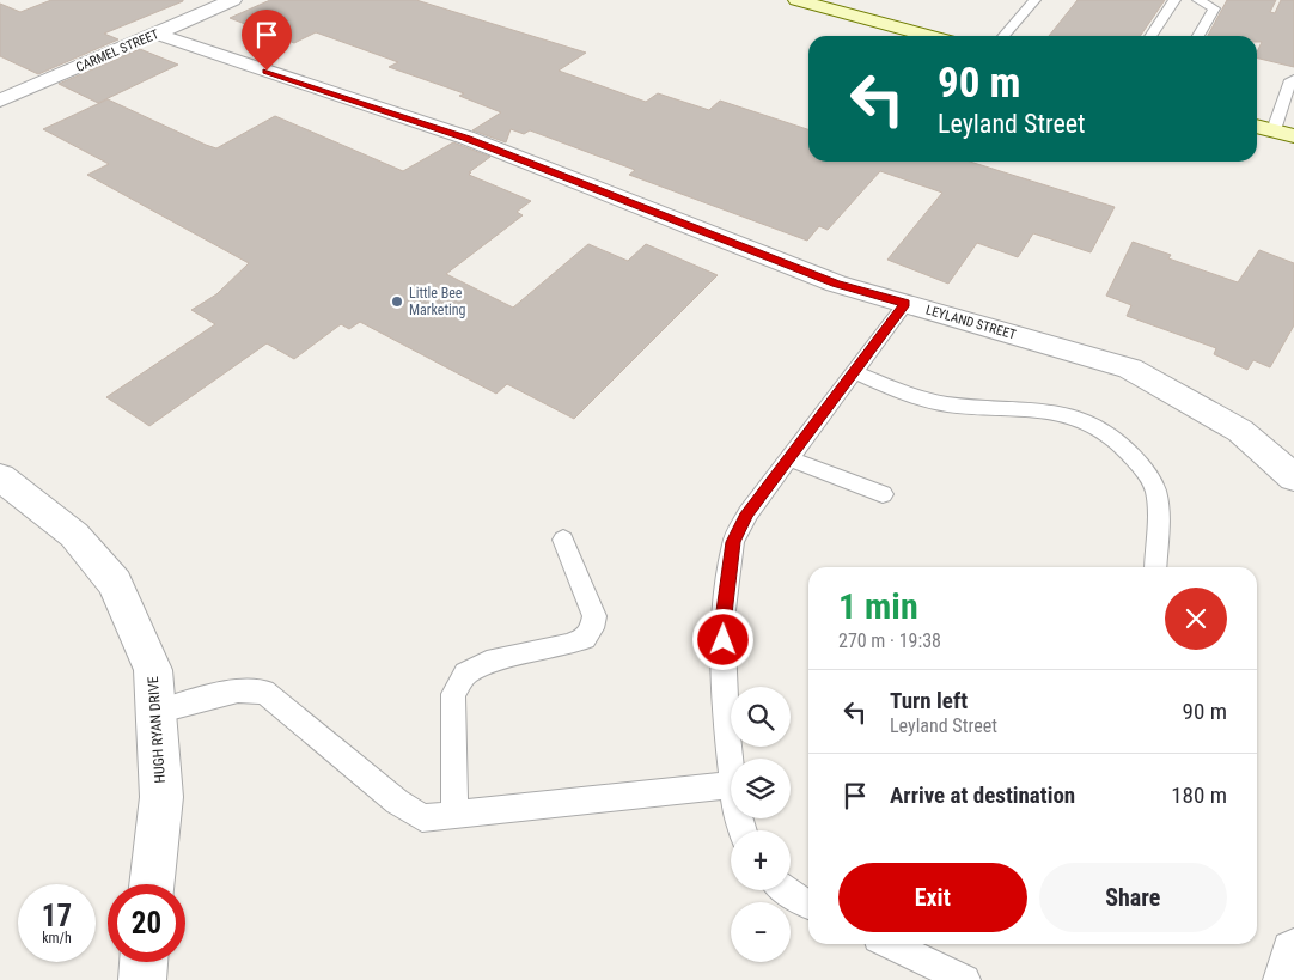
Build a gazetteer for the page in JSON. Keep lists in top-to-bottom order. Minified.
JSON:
{"streets":{"street":["CARMEL STREET","LEYLAND STREET","HUGH RYAN DRIVE"]},"crossings":[["CARMEL STREET","LEYLAND STREET"]],"places":["Little Bee Marketing"],"page":{"turn":["90 m","Leyland Street"],"heading":["1 min","270 m · 19:38"],"list":[{"name":"Turn left","note":"Leyland Street","value":"90 m"},{"name":"Arrive at destination","value":"180 m"}],"map_buttons":["+","−"],"buttons":["Exit","Share"],"speed":"17 km/h","limit":"20"}}
